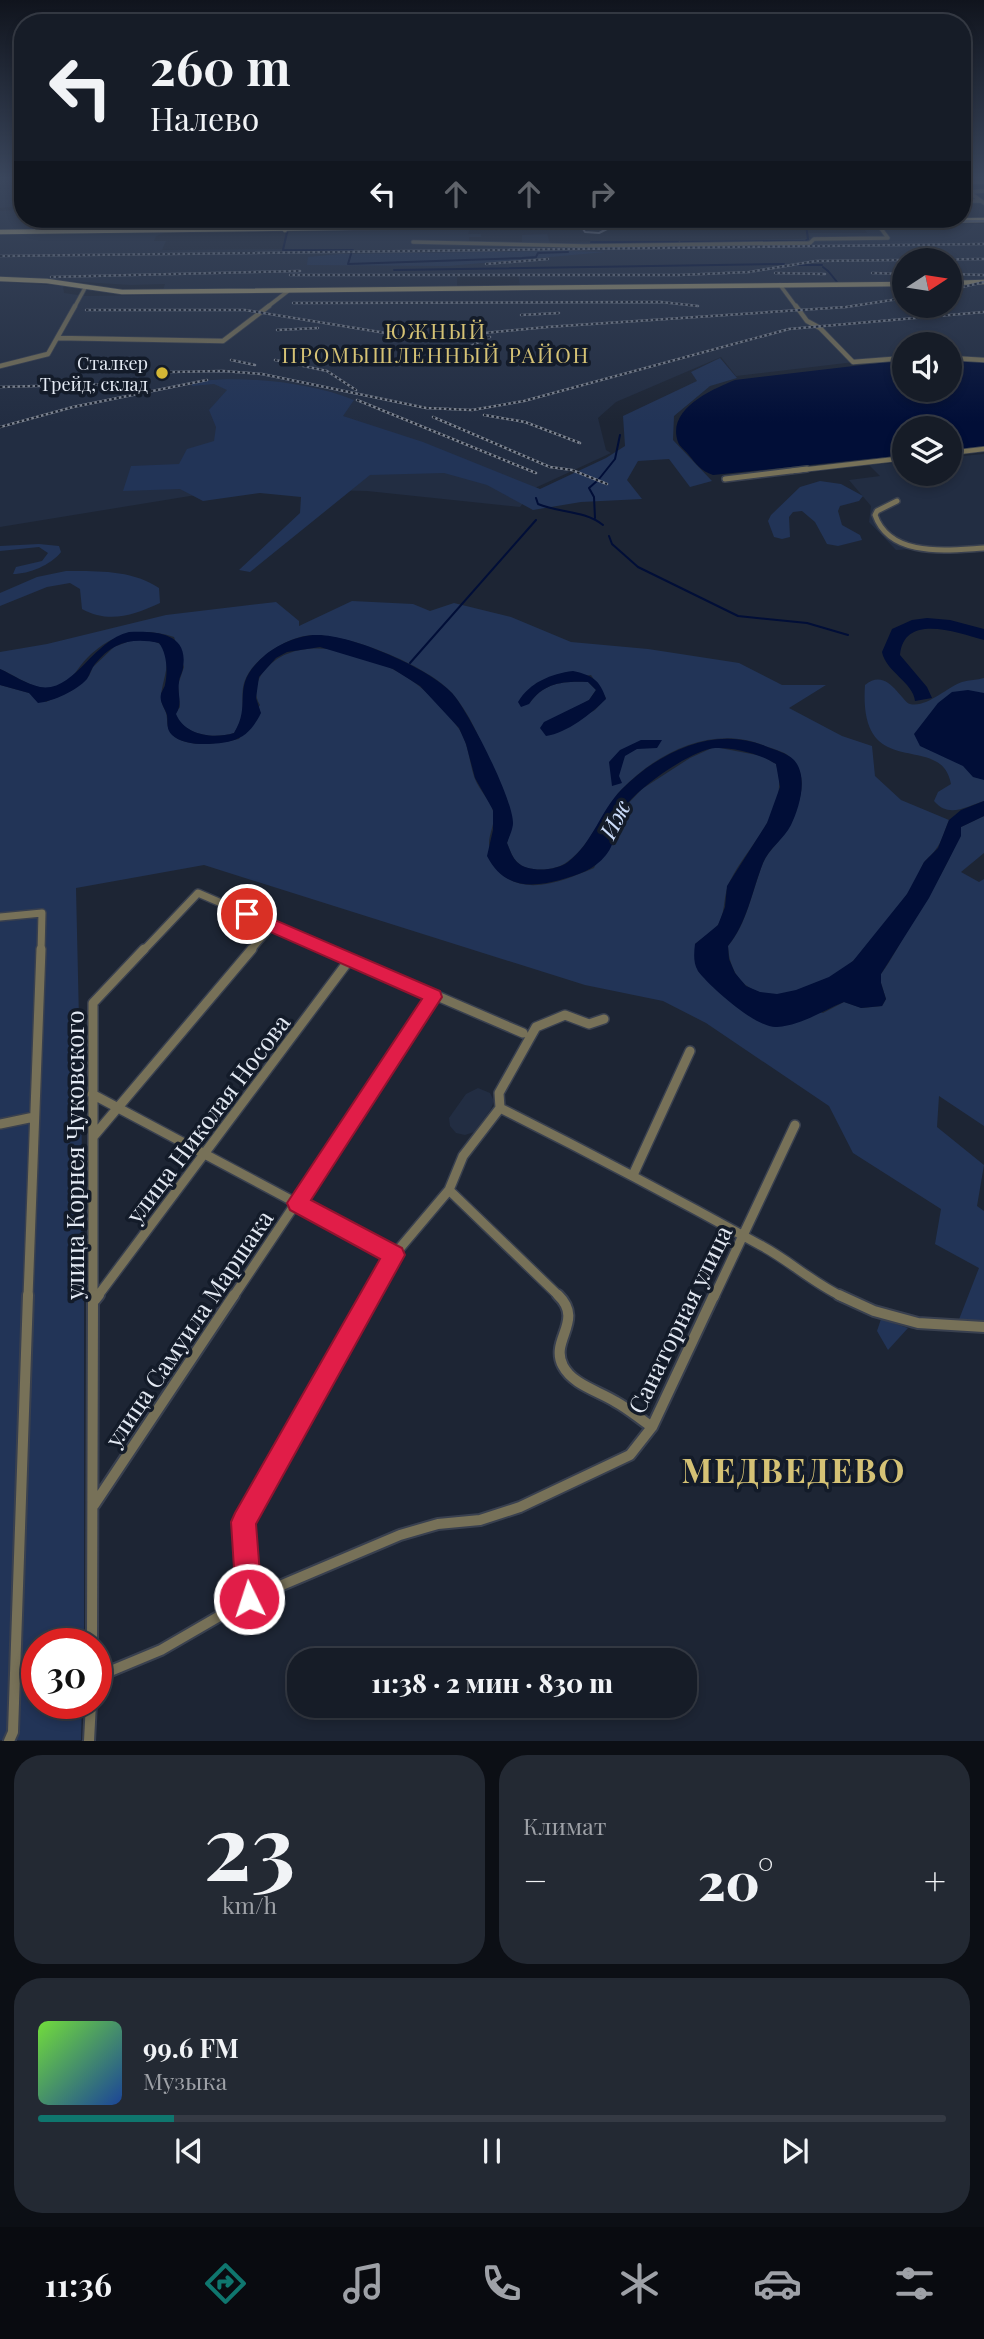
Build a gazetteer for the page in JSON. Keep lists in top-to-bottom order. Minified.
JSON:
{"streets":{"street":["улица Николая Носова","улица Корнея Чуковского","Санаторная улица","улица Самуила Маршака"]},"crossings":[["улица Николая Носова","улица Корнея Чуковского"],["улица Корнея Чуковского","улица Самуила Маршака"]],"districts":["ЮЖНЫЙ ПРОМЫШЛЕННЫЙ РАЙОН","МЕДВЕДЕВО"],"water":["Иж"],"places":["Сталкер Трейд, склад"],"north":"right","page":{"turn":["260 m","Налево"],"limit":"30","trip":"11:38 · 2 мин · 830 m","tile":[["23","km/h"],"Климат"],"heat":["−","20°","+"],"song":["99.6 FM","Музыка"],"tabs":"11:36"}}
